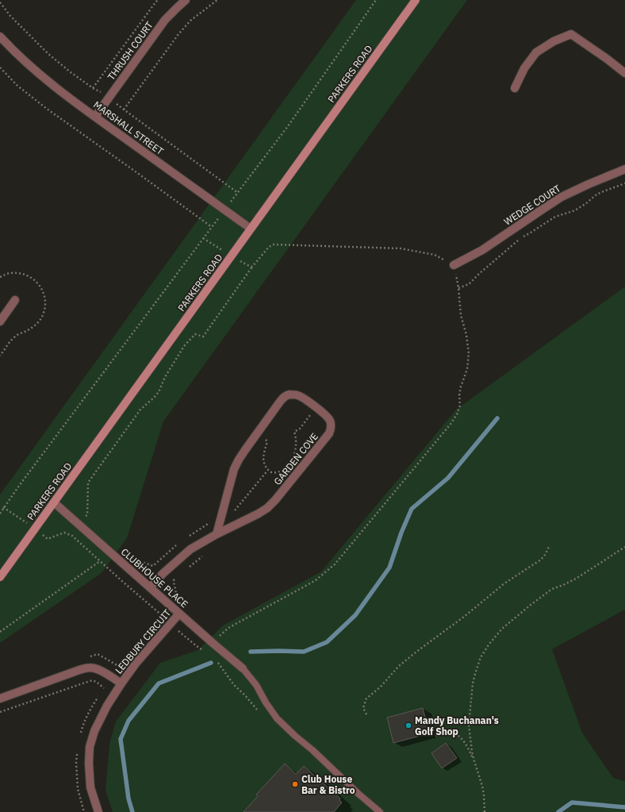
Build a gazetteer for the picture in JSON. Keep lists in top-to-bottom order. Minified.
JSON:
{"streets":{"main road":["PARKERS ROAD"],"street":["THRUSH COURT","MARSHALL STREET","WEDGE COURT","GARDEN COVE","CLUBHOUSE PLACE","LEDBURY CIRCUIT"]},"crossings":[["THRUSH COURT","MARSHALL STREET"],["PARKERS ROAD","MARSHALL STREET"],["PARKERS ROAD","CLUBHOUSE PLACE"],["GARDEN COVE","CLUBHOUSE PLACE"],["CLUBHOUSE PLACE","LEDBURY CIRCUIT"]],"places":["Mandy Buchanan's Golf Shop","Club House Bar & Bistro"]}
